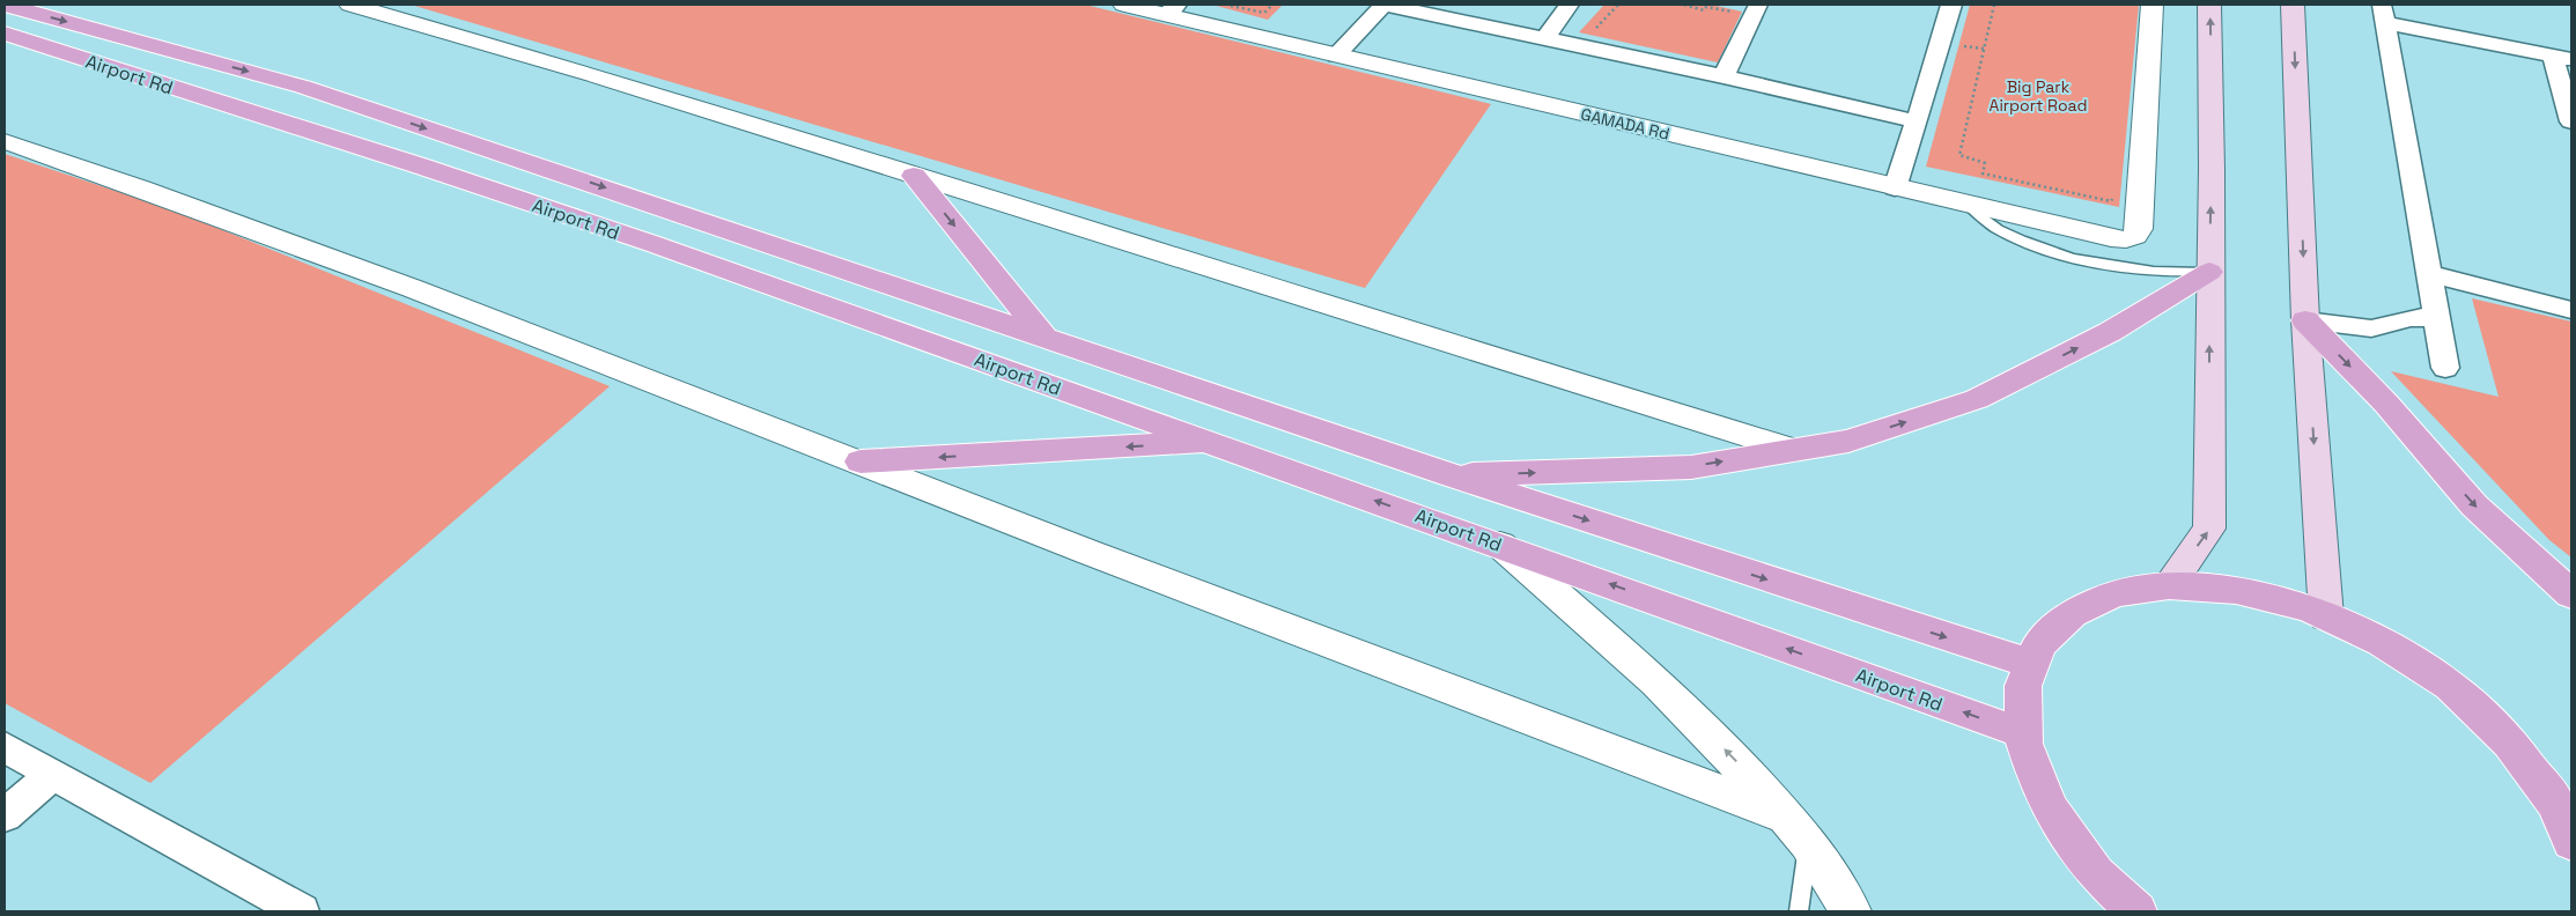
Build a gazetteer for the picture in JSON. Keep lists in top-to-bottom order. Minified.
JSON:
{"streets":{"main road":["Airport Rd"],"street":["GAMADA Rd"]},"parks":["Big Park Airport Road"]}
